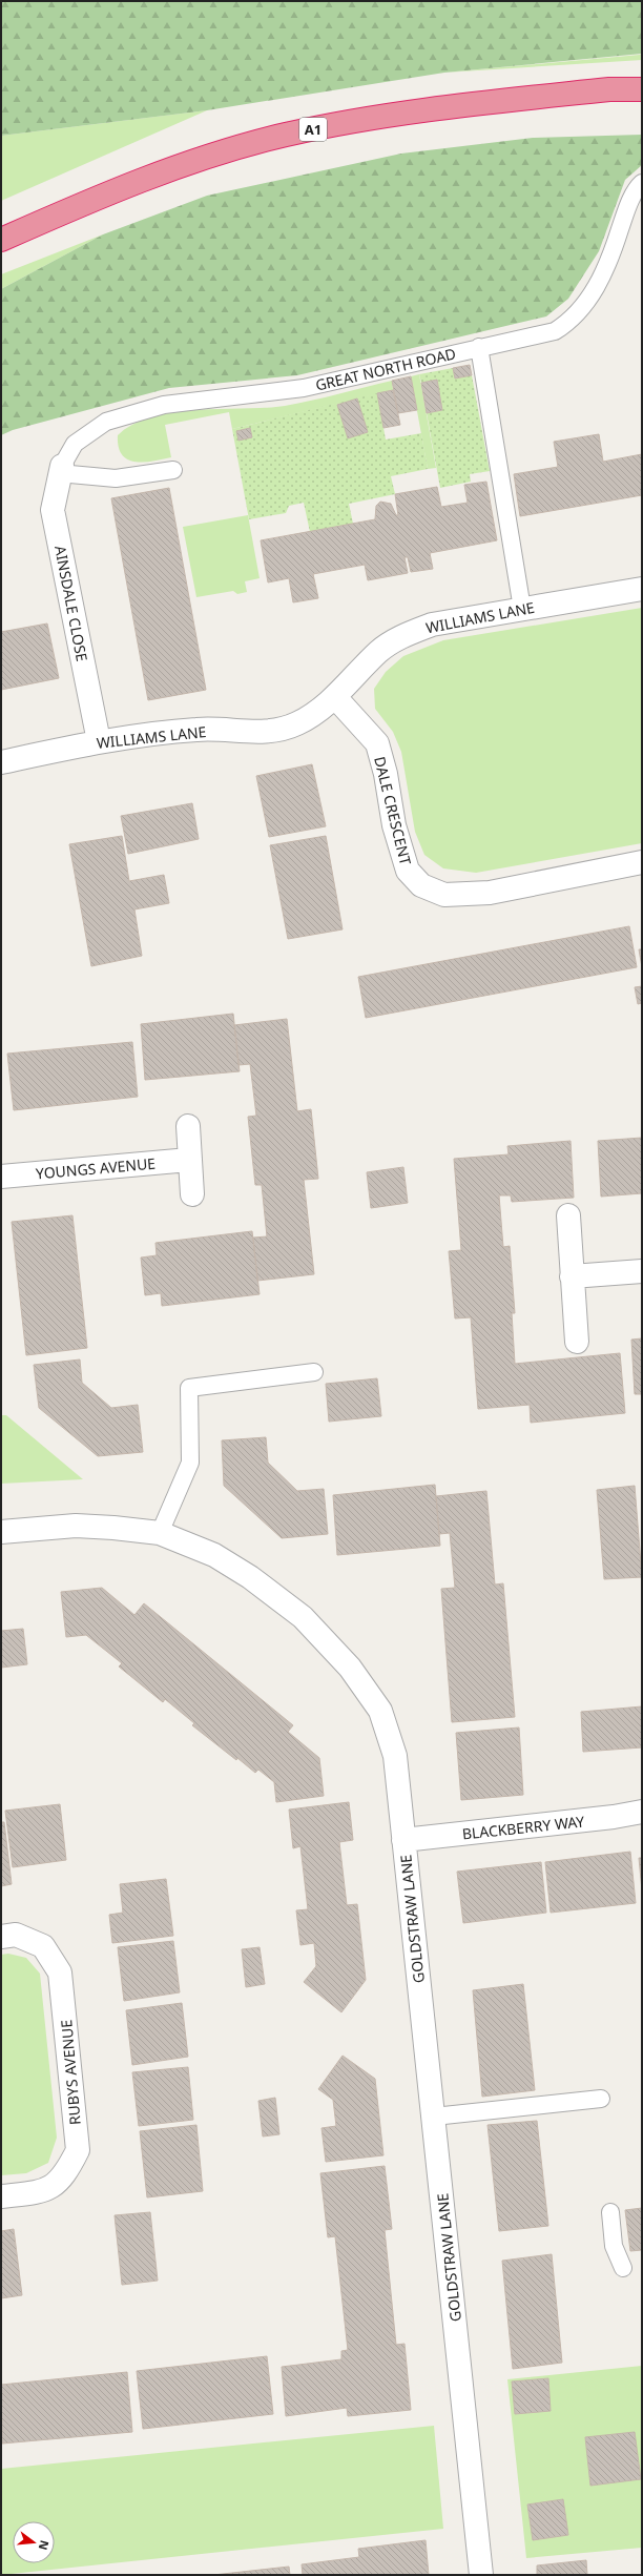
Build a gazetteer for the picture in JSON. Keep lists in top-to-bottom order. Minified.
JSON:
{"streets":{"highway":["A1"],"street":["AINSDALE CLOSE","WILLIAMS LANE","DALE CRESCENT","YOUNGS AVENUE","BLACKBERRY WAY","GOLDSTRAW LANE","RUBYS AVENUE"],"lane":["GREAT NORTH ROAD"]},"crossings":[["GREAT NORTH ROAD","AINSDALE CLOSE"],["AINSDALE CLOSE","WILLIAMS LANE"],["WILLIAMS LANE","DALE CRESCENT"],["BLACKBERRY WAY","GOLDSTRAW LANE"]],"north":"right"}
